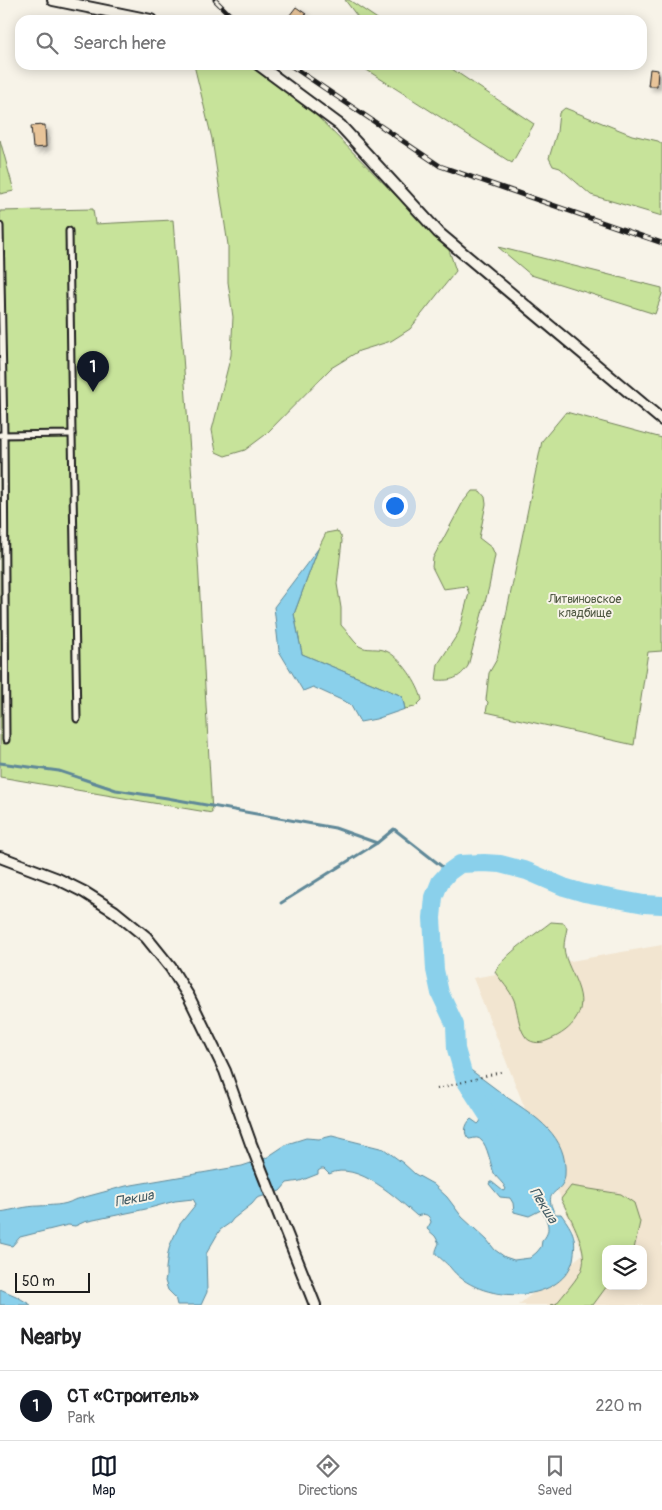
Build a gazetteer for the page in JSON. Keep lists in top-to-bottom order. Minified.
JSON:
{"water":["Пекша"],"parks":["Литвиновское кладбище"],"scale_bar":"50 m","page":{"search":"Search here","pins":"1","scale":"50 m","heading":"Nearby","list":[{"mark":"1","name":"СТ «Строитель»","note":"Park","value":"220 m"}],"nav":["Map","Directions","Saved"]}}
